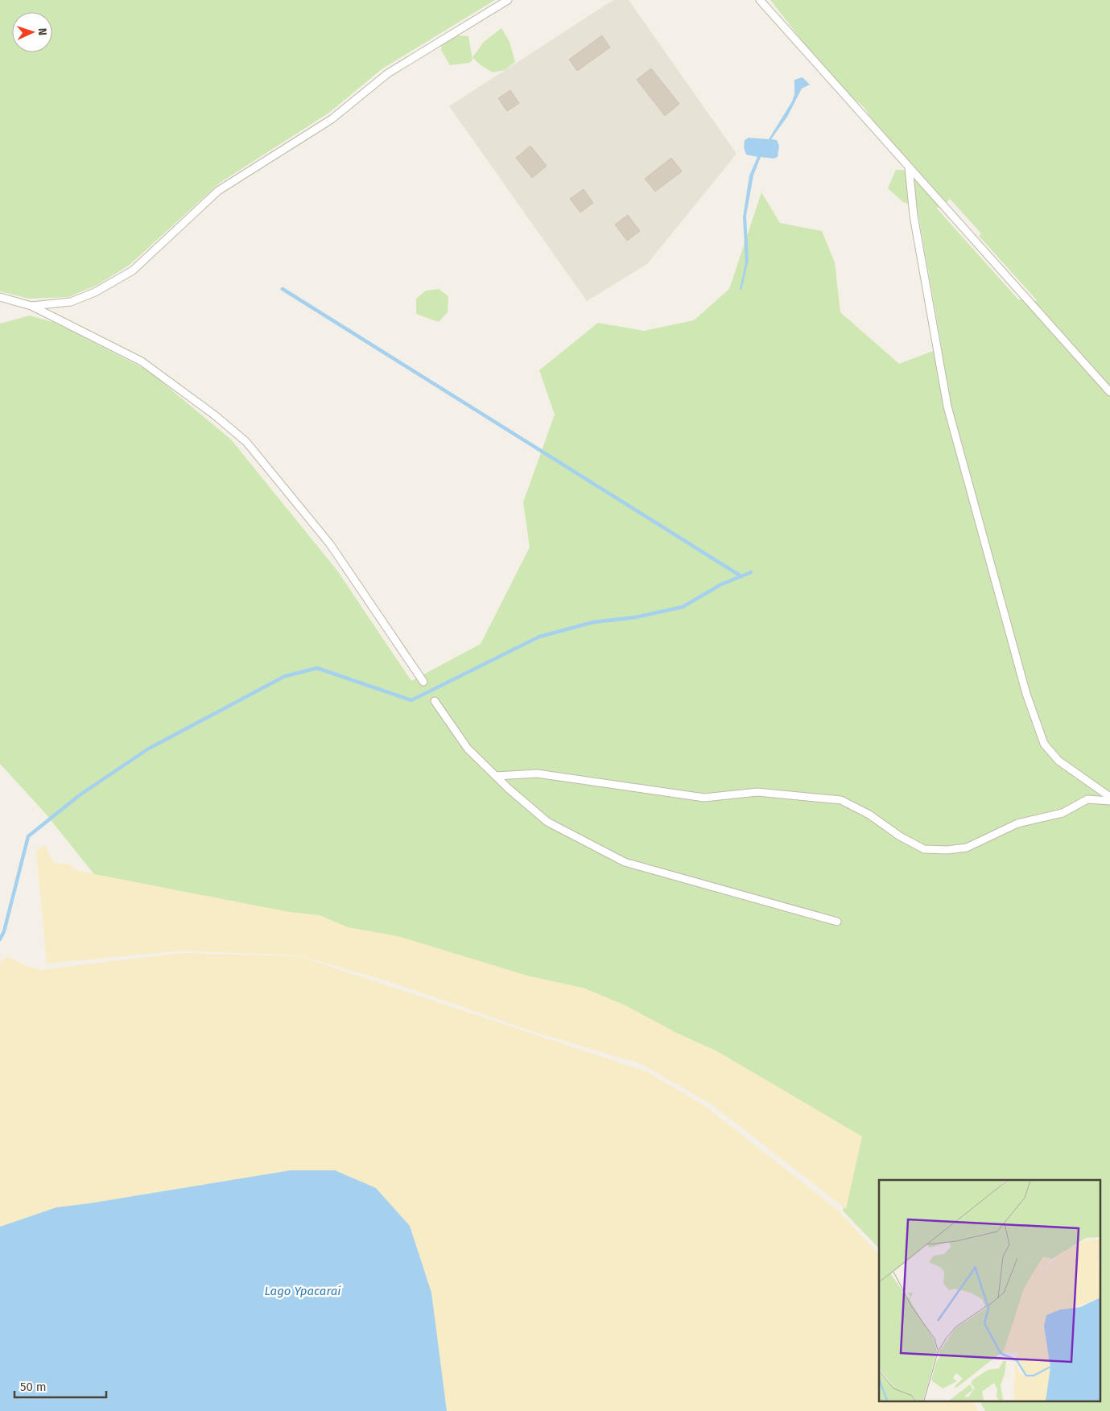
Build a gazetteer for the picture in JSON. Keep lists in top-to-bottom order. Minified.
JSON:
{"water":["Lago Ypacaraí"],"scale_bar":"50 m","north":"right"}
